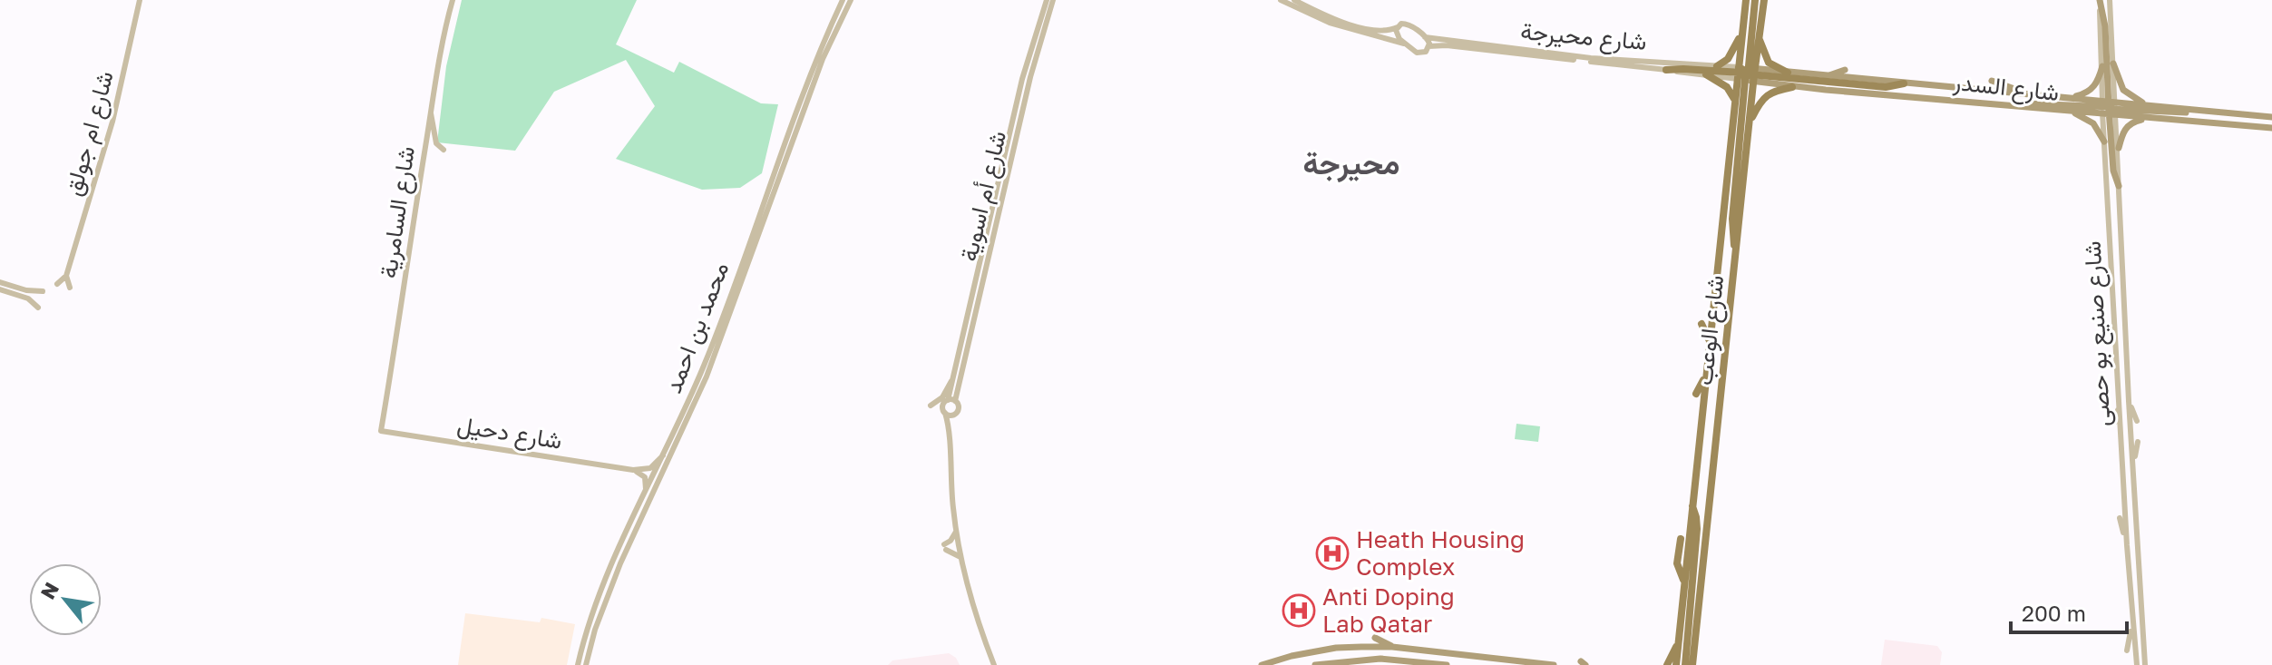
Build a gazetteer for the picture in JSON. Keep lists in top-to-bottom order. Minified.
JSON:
{"streets":{"main road":["شارع السدر","شارع الوعب"],"street":["شارع محيرجة","شارع ام جولق","شارع أم اسوية","شارع السامرية","محمد بن احمد","شارع صنيع بو حصى","شارع دحيل"]},"crossings":[["شارع محيرجة","شارع السدر"],["شارع محيرجة","شارع الوعب"],["شارع السدر","شارع الوعب"],["شارع السدر","شارع صنيع بو حصى"],["شارع السامرية","شارع دحيل"]],"districts":["محيرجة"],"places":{"hospital":["Heath Housing Complex","Anti Doping Lab Qatar"]},"scale_bar":"200 m","north":"top left"}
